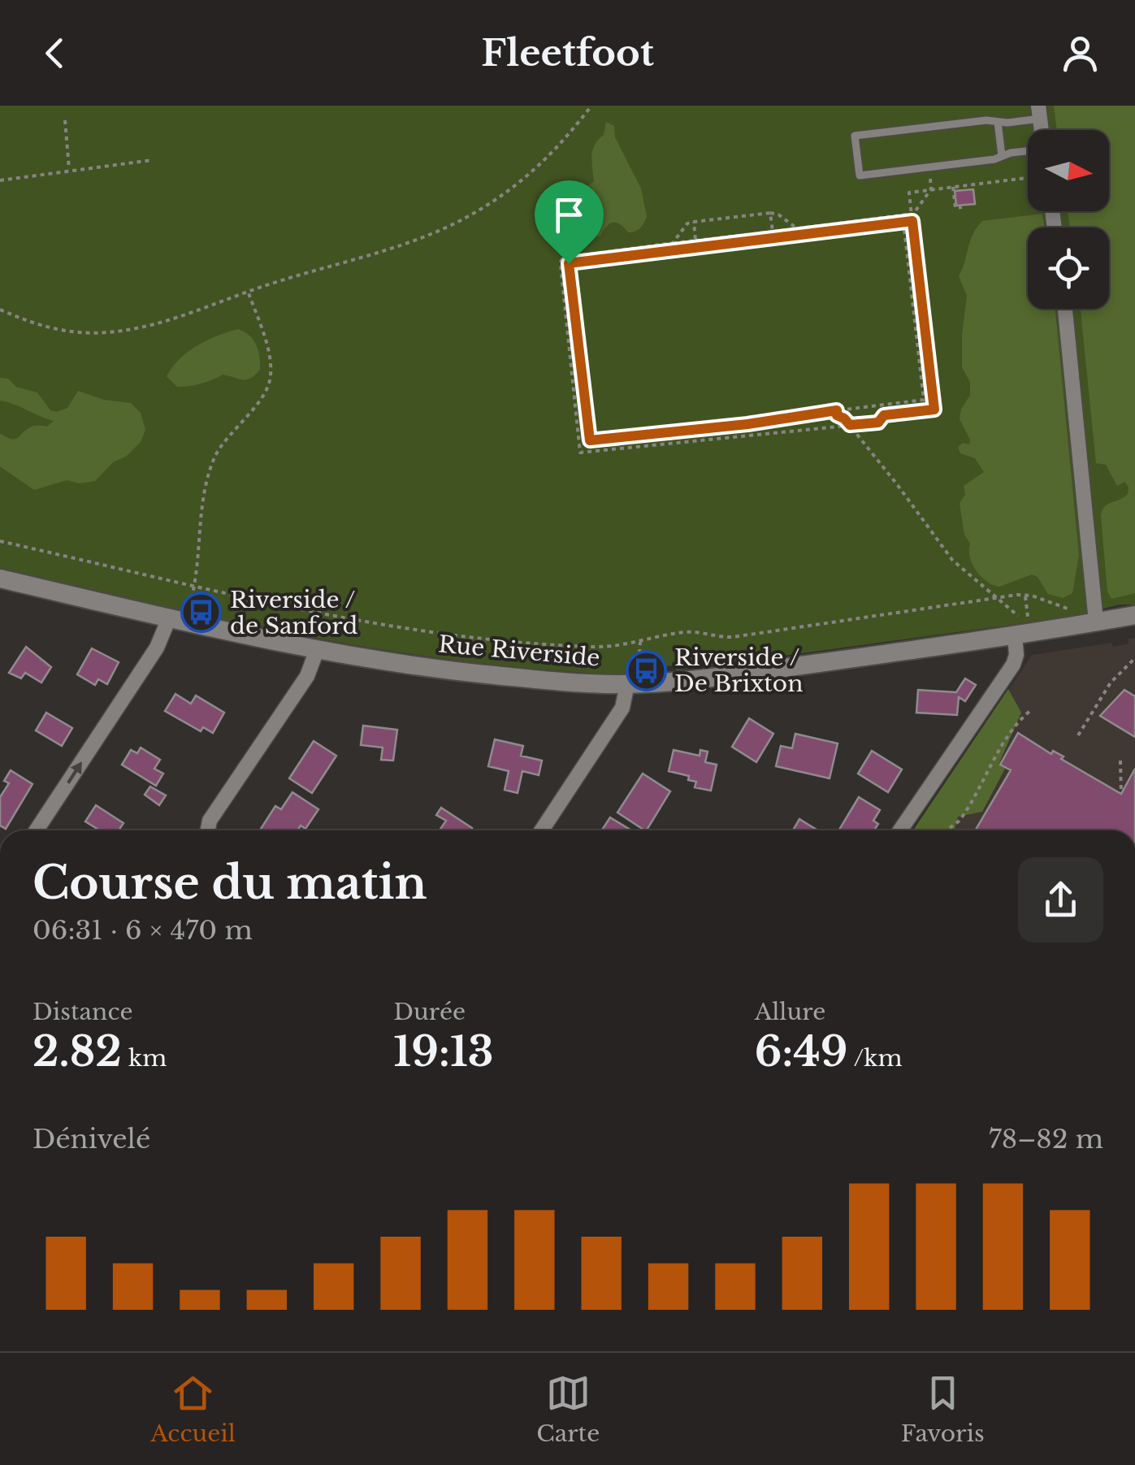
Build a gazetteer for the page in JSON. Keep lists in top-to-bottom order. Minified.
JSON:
{"streets":{"street":["Rue Riverside"]},"places":{"bus stop":["Riverside / de Sanford","Riverside / De Brixton"]},"north":"right","page":{"header":"Fleetfoot","heading":["Course du matin","06:31 · 6 × 470 m"],"stats":[["Distance","2.82 km"],["Durée","19:13"],["Allure","6:49 /km"]],"chart":["Dénivelé","78–82 m"],"tabs":["Accueil","Carte","Favoris"]}}
